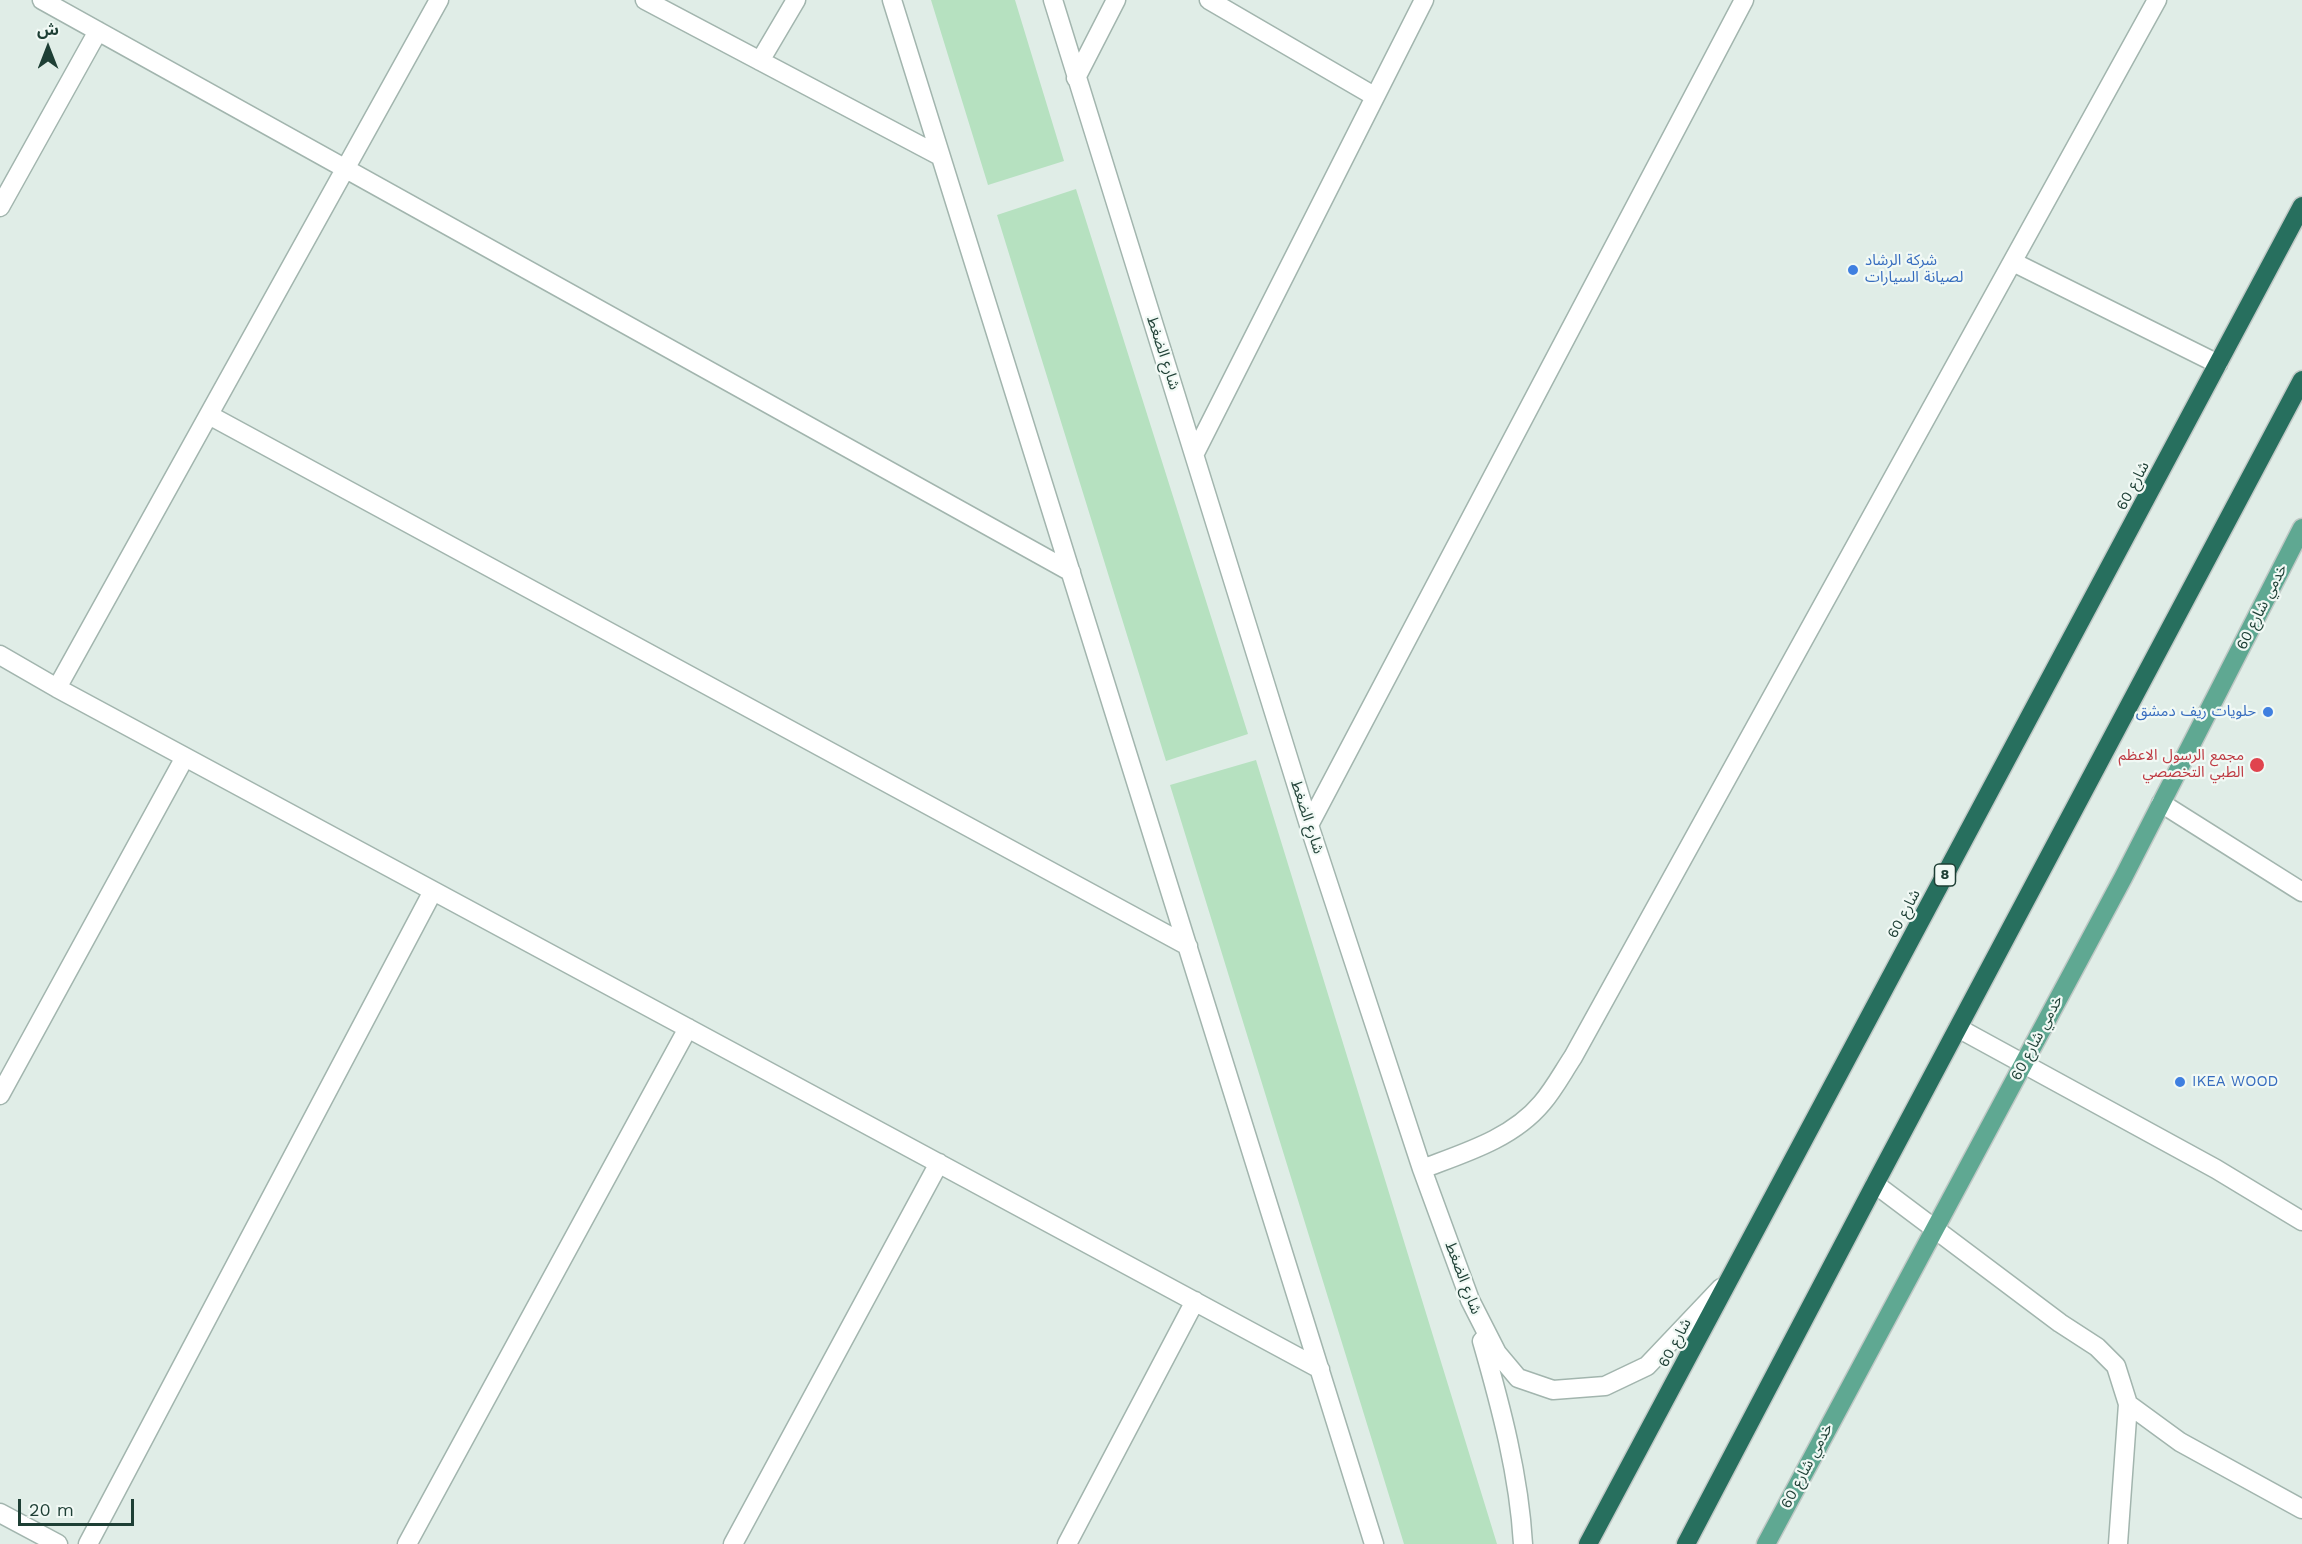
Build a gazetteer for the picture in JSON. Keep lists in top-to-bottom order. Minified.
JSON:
{"streets":{"highway":["شارع 60","8"],"main road":["خدمي شارع 60"],"street":["شارع الضغط"]},"crossings":[["شارع الضغط","شارع 60"]],"places":["شركة الرشاد لصيانة السيارات","حلويات ريف دمشق","مجمع الرسول الاعظم الطبي التخصصي","IKEA WOOD"],"scale_bar":"20 m","north":"top"}
